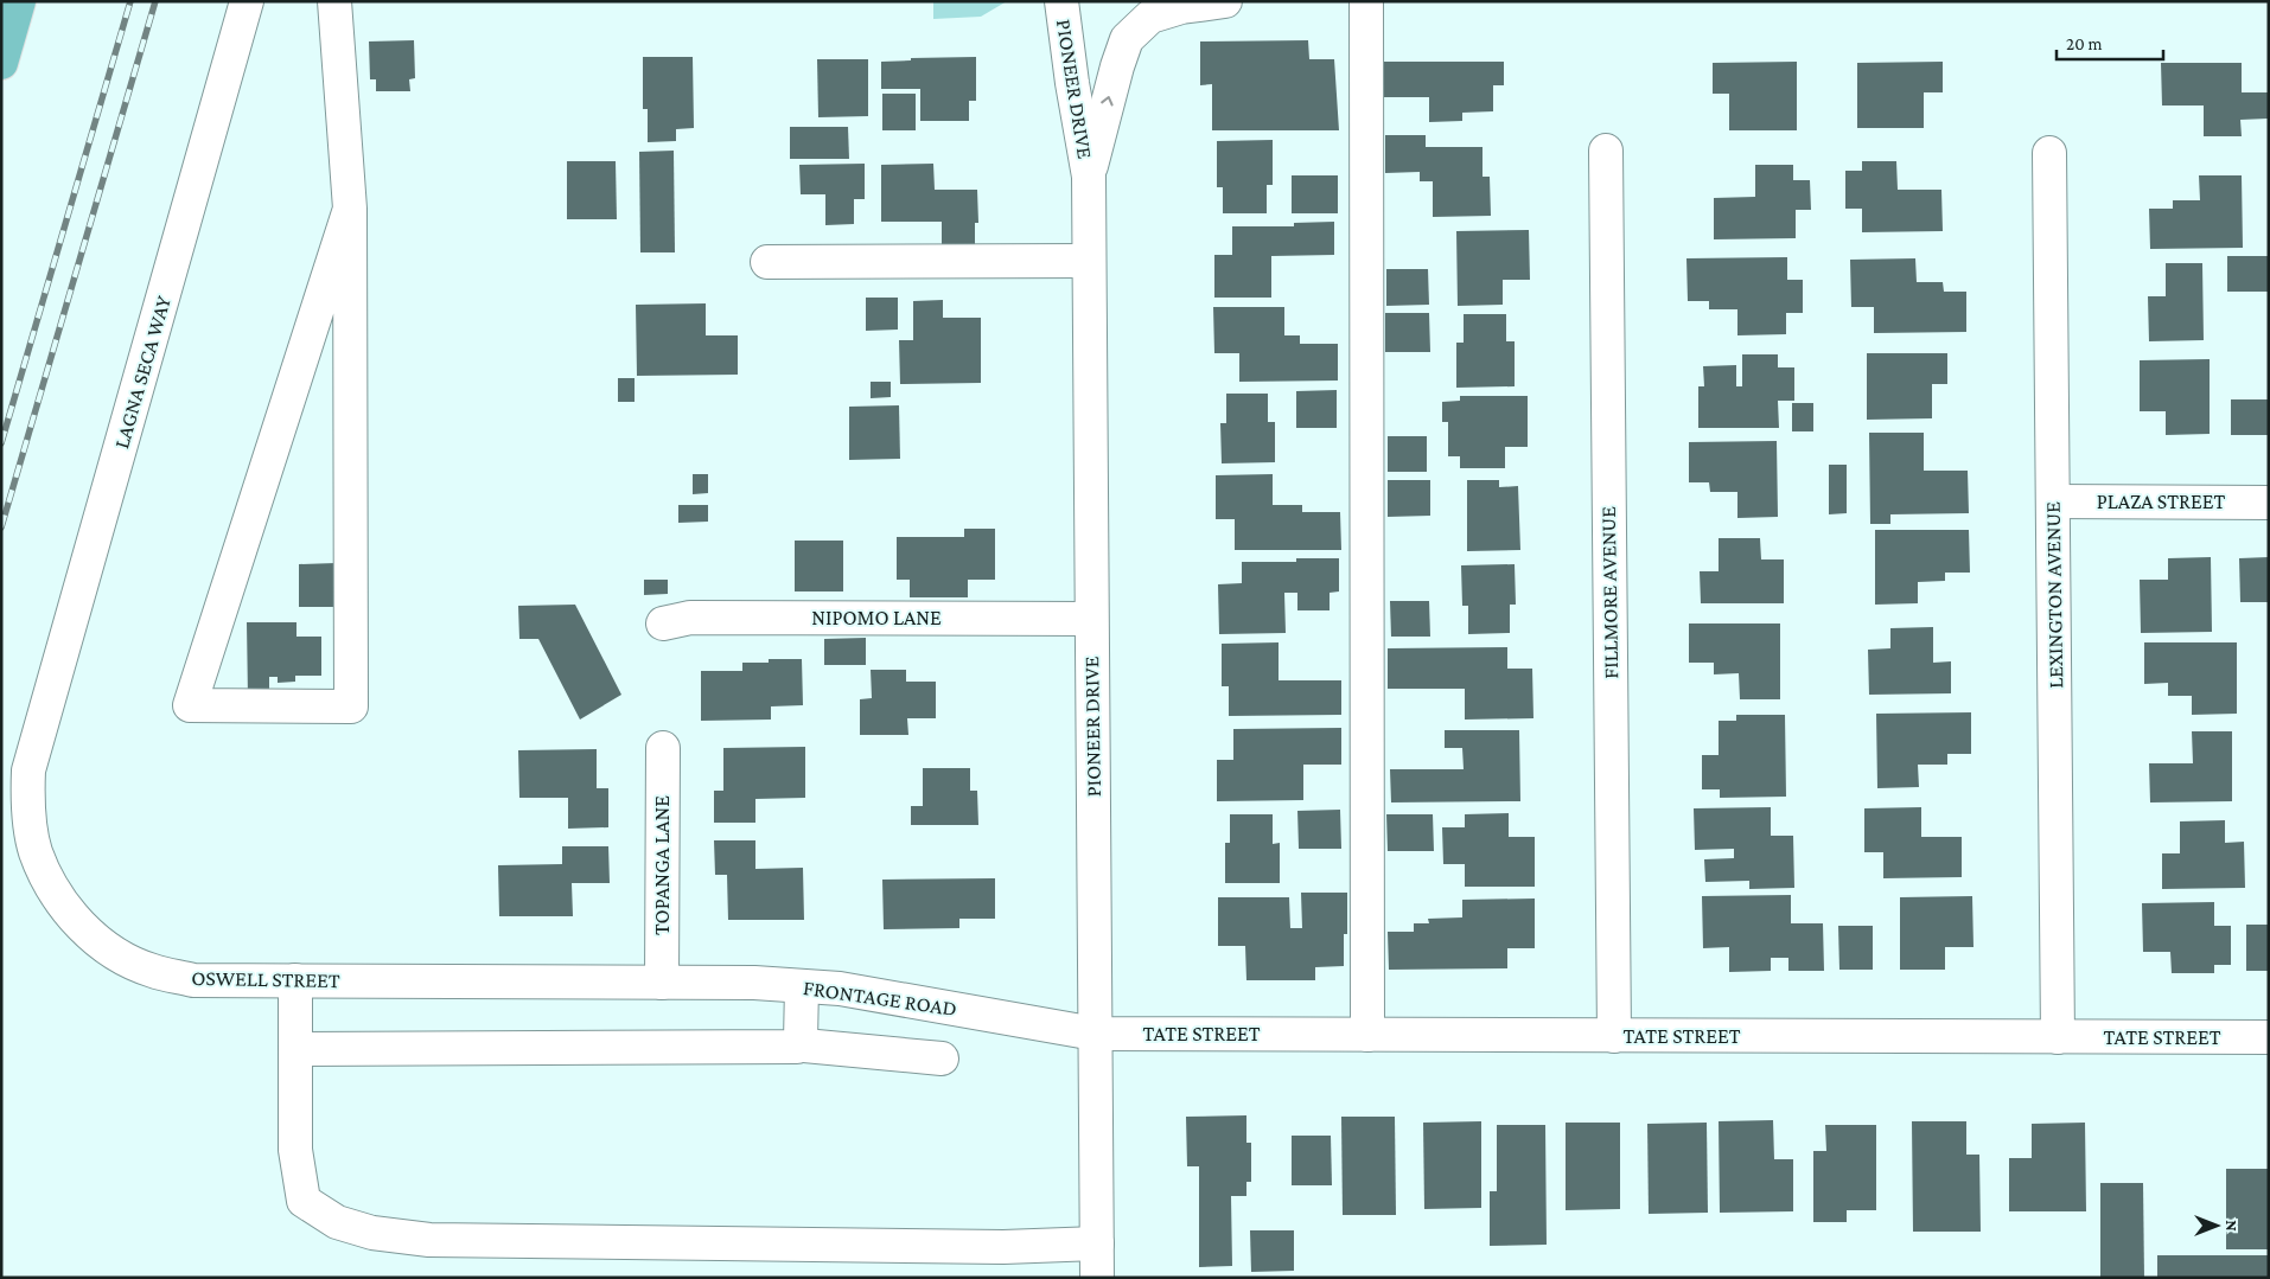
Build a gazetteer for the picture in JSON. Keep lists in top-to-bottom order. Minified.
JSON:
{"streets":{"street":["PIONEER DRIVE","LAGNA SECA WAY","PLAZA STREET","FILLMORE AVENUE","LEXINGTON AVENUE","NIPOMO LANE","TOPANGA LANE","OSWELL STREET","FRONTAGE ROAD","TATE STREET"]},"crossings":[["PIONEER DRIVE","NIPOMO LANE"],["PIONEER DRIVE","FRONTAGE ROAD"],["PIONEER DRIVE","TATE STREET"],["LAGNA SECA WAY","OSWELL STREET"],["PLAZA STREET","LEXINGTON AVENUE"],["FILLMORE AVENUE","TATE STREET"],["LEXINGTON AVENUE","TATE STREET"],["TOPANGA LANE","OSWELL STREET"],["TOPANGA LANE","FRONTAGE ROAD"],["OSWELL STREET","FRONTAGE ROAD"],["FRONTAGE ROAD","TATE STREET"]],"scale_bar":"20 m","north":"right"}
